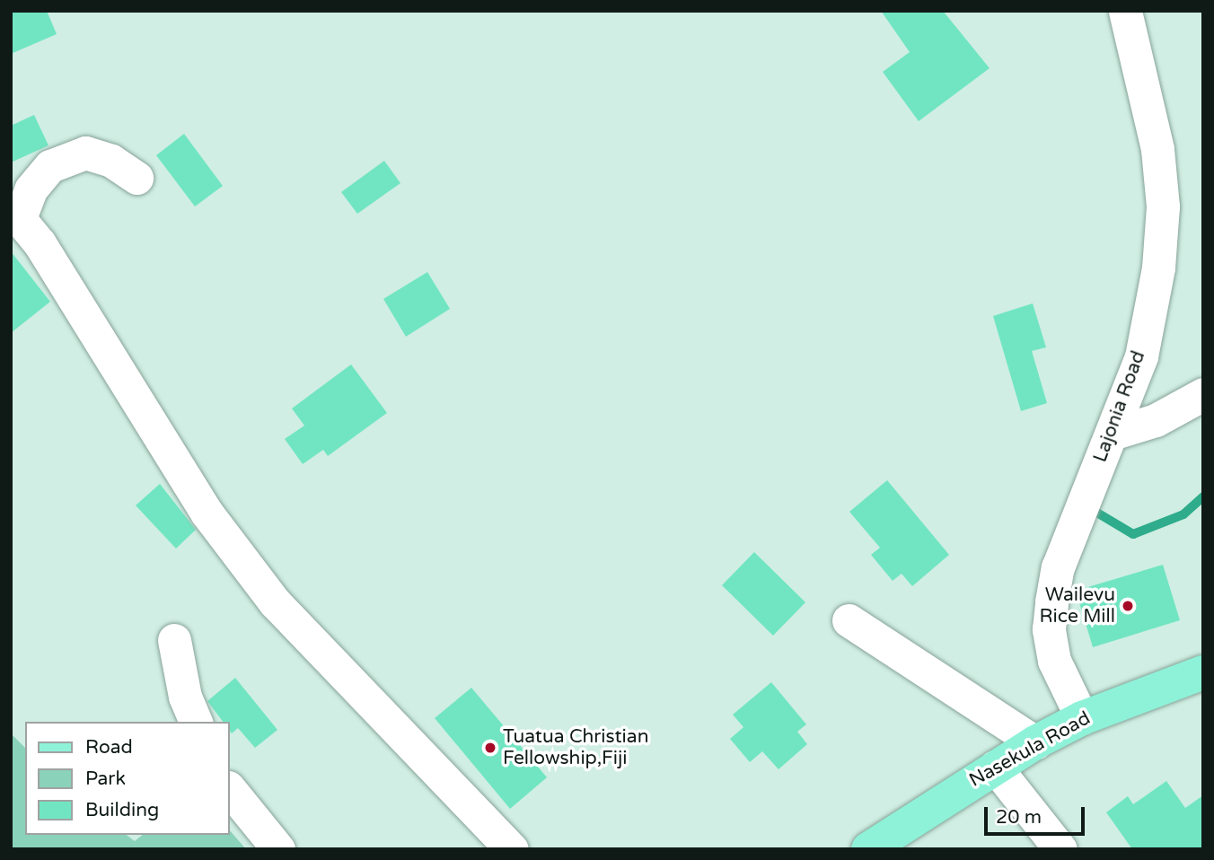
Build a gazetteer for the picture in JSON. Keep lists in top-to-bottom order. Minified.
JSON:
{"streets":{"main road":["Nasekula Road"],"street":["Lajonia Road"]},"crossings":[["Lajonia Road","Nasekula Road"]],"places":["Wailevu Rice Mill","Tuatua Christian Fellowship,Fiji"],"legend":["Road","Park","Building"],"scale_bar":"20 m"}
